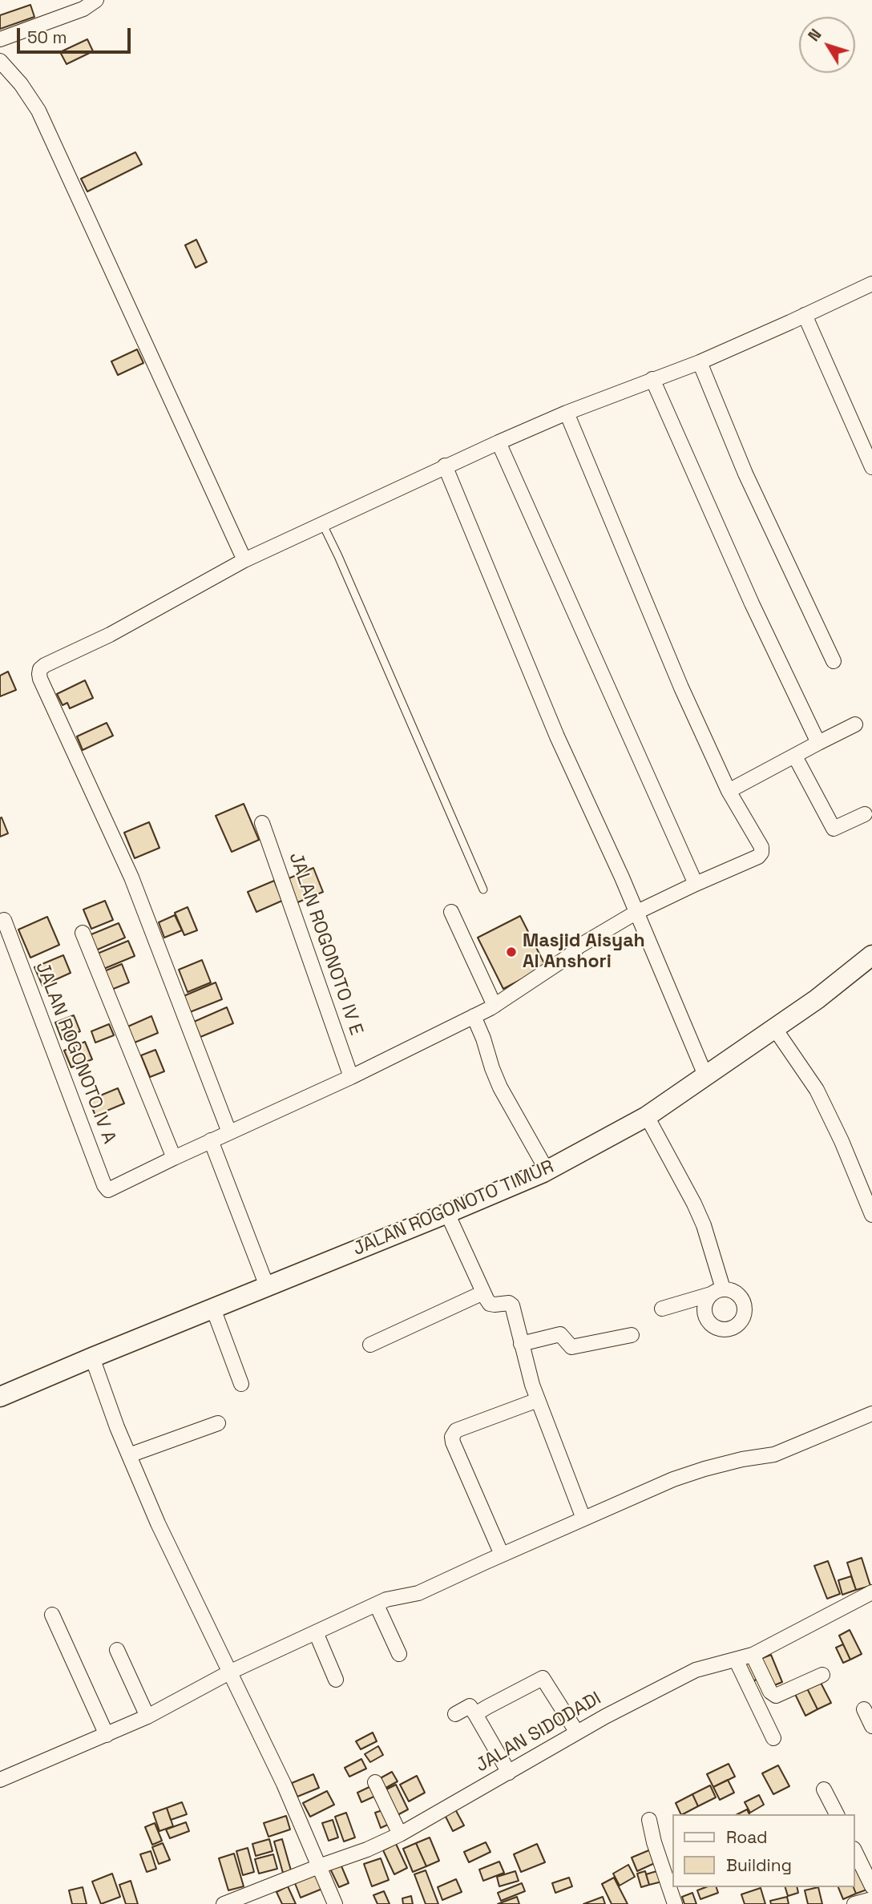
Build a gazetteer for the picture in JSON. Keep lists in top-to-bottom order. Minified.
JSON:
{"streets":{"main road":["JALAN ROGONOTO TIMUR"],"street":["JALAN ROGONOTO IV E","JALAN ROGONOTO IV A","JALAN SIDODADI"]},"places":["Masjid Aisyah Al Anshori"],"legend":["Road","Building"],"scale_bar":"50 m","north":"top left"}
